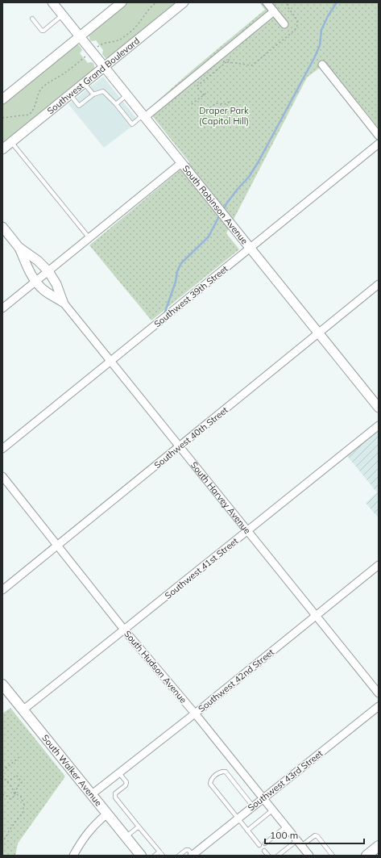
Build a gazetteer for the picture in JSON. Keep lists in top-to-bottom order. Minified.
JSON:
{"streets":{"main road":["South Walker Avenue"],"street":["Southwest Grand Boulevard","South Robinson Avenue","Southwest 39th Street","Southwest 40th Street","South Harvey Avenue","Southwest 41st Street","South Hudson Avenue","Southwest 42nd Street","Southwest 43rd Street"]},"crossings":[["Southwest Grand Boulevard","South Robinson Avenue"],["South Robinson Avenue","Southwest 39th Street"],["South Robinson Avenue","Southwest 40th Street"],["Southwest 39th Street","South Harvey Avenue"],["Southwest 40th Street","South Harvey Avenue"],["Southwest 40th Street","South Hudson Avenue"],["South Harvey Avenue","Southwest 41st Street"],["South Harvey Avenue","Southwest 42nd Street"],["Southwest 41st Street","South Hudson Avenue"],["Southwest 41st Street","South Walker Avenue"],["South Hudson Avenue","Southwest 42nd Street"],["South Hudson Avenue","Southwest 43rd Street"],["Southwest 42nd Street","South Walker Avenue"]],"parks":["Draper Park (Capitol Hill)"],"scale_bar":"100 m"}
